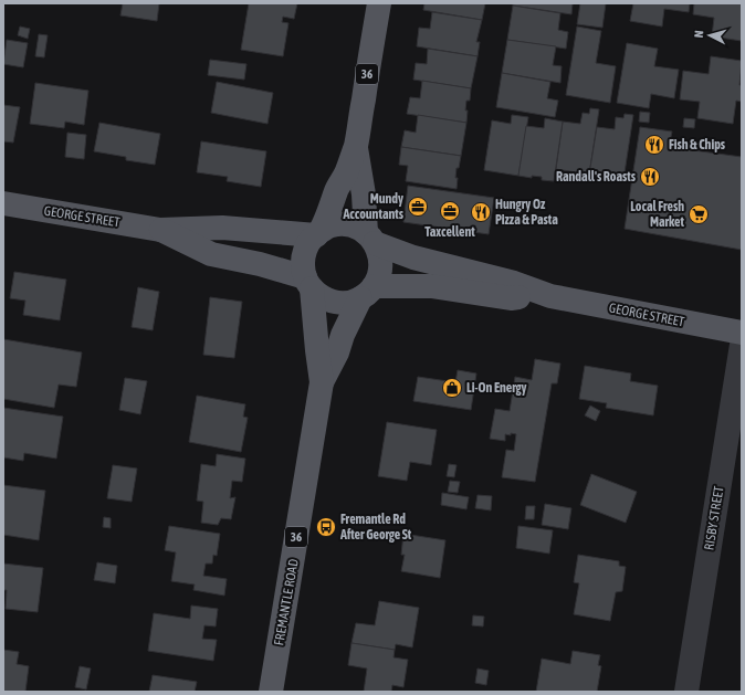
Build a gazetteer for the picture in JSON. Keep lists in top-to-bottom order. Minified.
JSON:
{"streets":{"main road":["36","GEORGE STREET","FREMANTLE ROAD"],"street":["RISBY STREET"]},"crossings":[["36","GEORGE STREET"],["36","FREMANTLE ROAD"],["GEORGE STREET","FREMANTLE ROAD"]],"places":{"restaurant":["Fish & Chips","Randall's Roasts","Hungry Oz Pizza & Pasta"],"office":["Mundy Accountants","Taxcellent"],"supermarket":["Local Fresh Market"],"shop":["Li-On Energy"],"bus stop":["Fremantle Rd After George St"]},"north":"left"}
